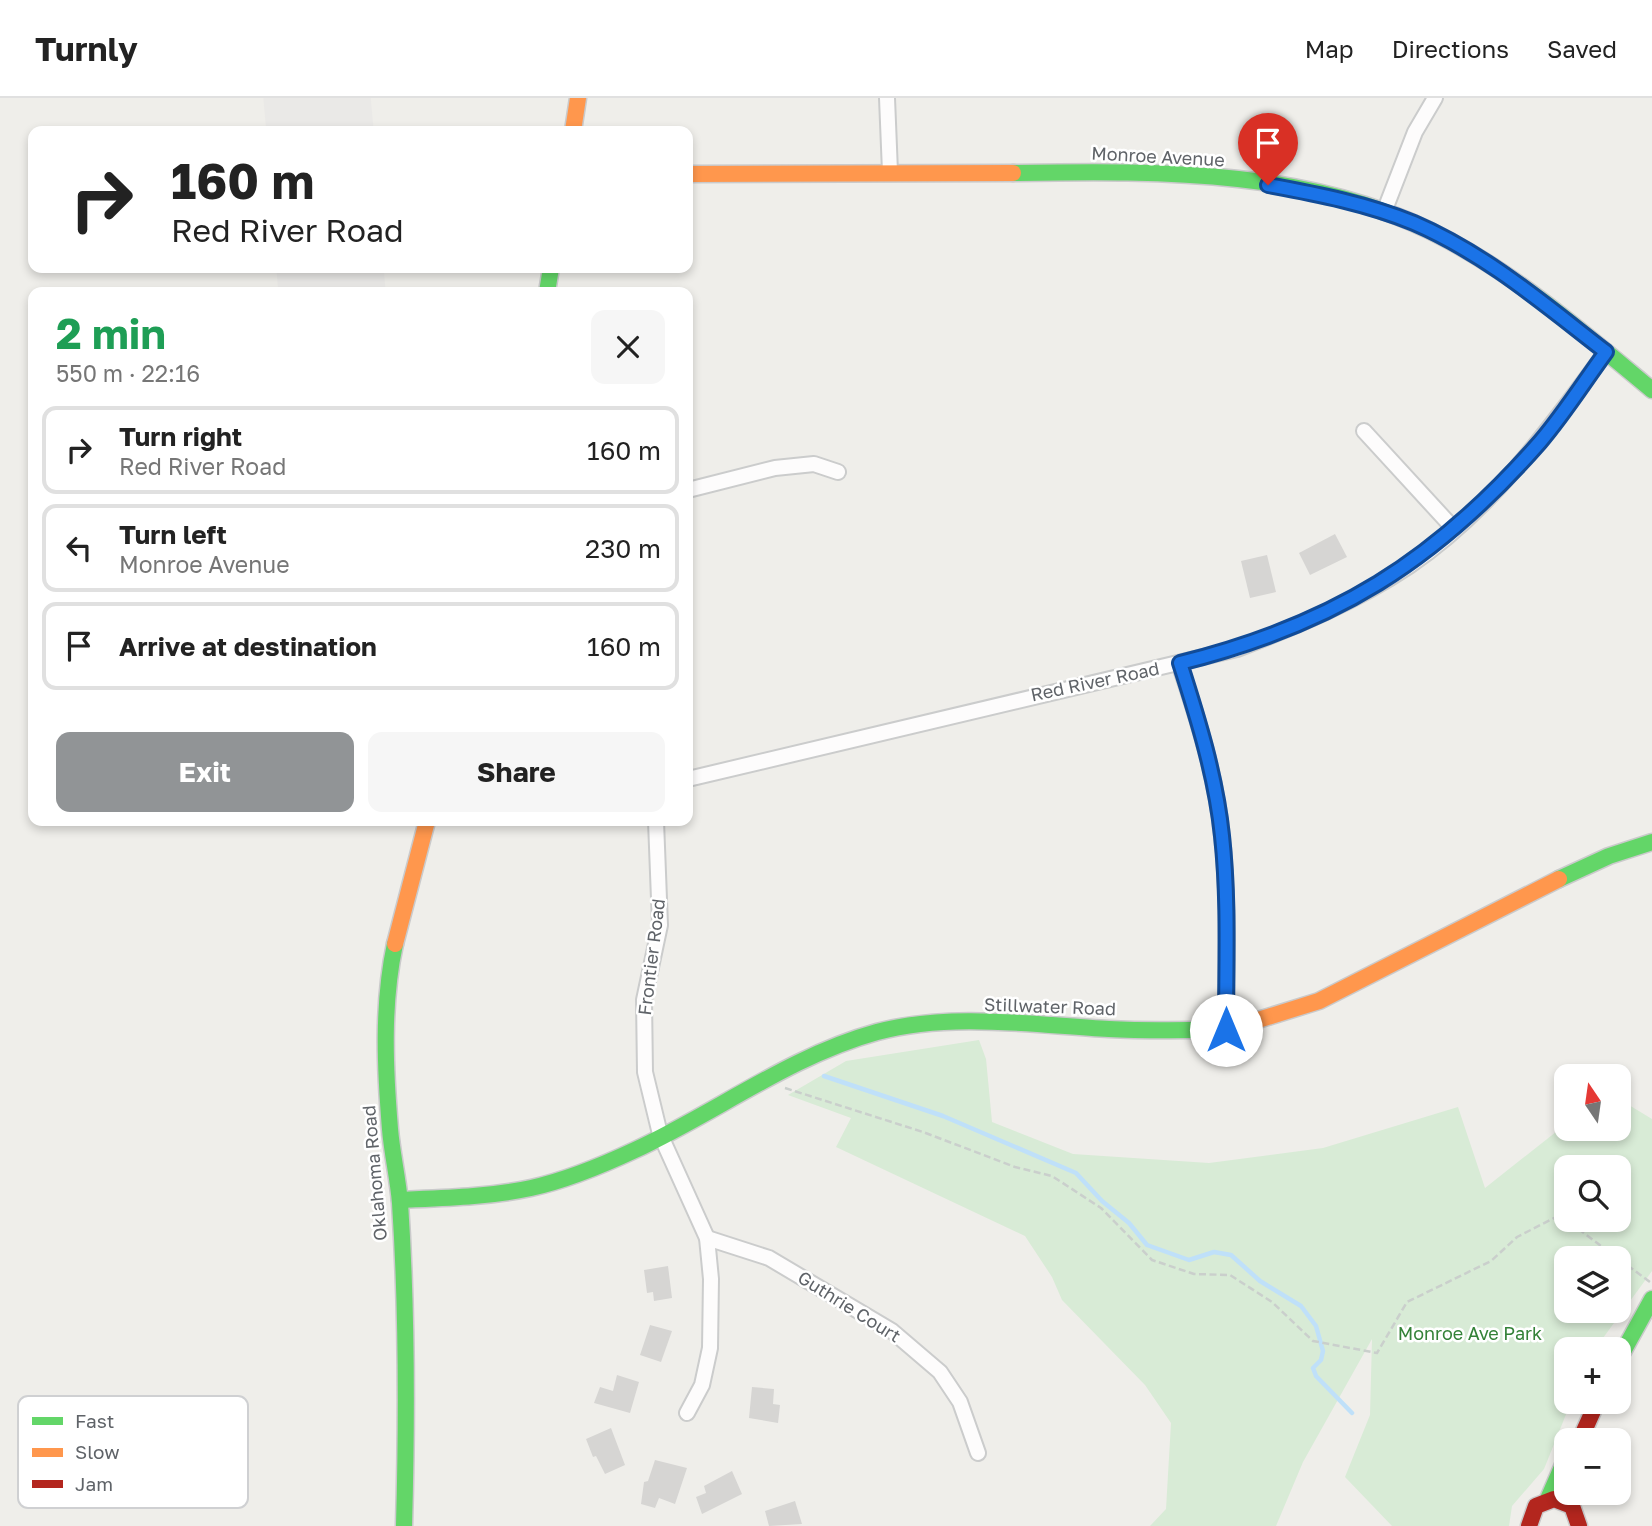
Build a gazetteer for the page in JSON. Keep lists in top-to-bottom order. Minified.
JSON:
{"streets":{"street":["Monroe Avenue","Red River Road","Frontier Road","Stillwater Road","Oklahoma Road","Guthrie Court"]},"crossings":[["Monroe Avenue","Red River Road"],["Frontier Road","Stillwater Road"],["Frontier Road","Guthrie Court"],["Stillwater Road","Oklahoma Road"]],"parks":["Monroe Ave Park"],"legend":["Fast","Slow","Jam"],"north":"top","page":{"header":"Turnly","nav":["Map","Directions","Saved"],"turn":["160 m","Red River Road"],"heading":["2 min","550 m · 22:16"],"list":[{"name":"Turn right","note":"Red River Road","value":"160 m"},{"name":"Turn left","note":"Monroe Avenue","value":"230 m"},{"name":"Arrive at destination","value":"160 m"}],"buttons":["Exit","Share"],"map_buttons":["+","−"]}}
